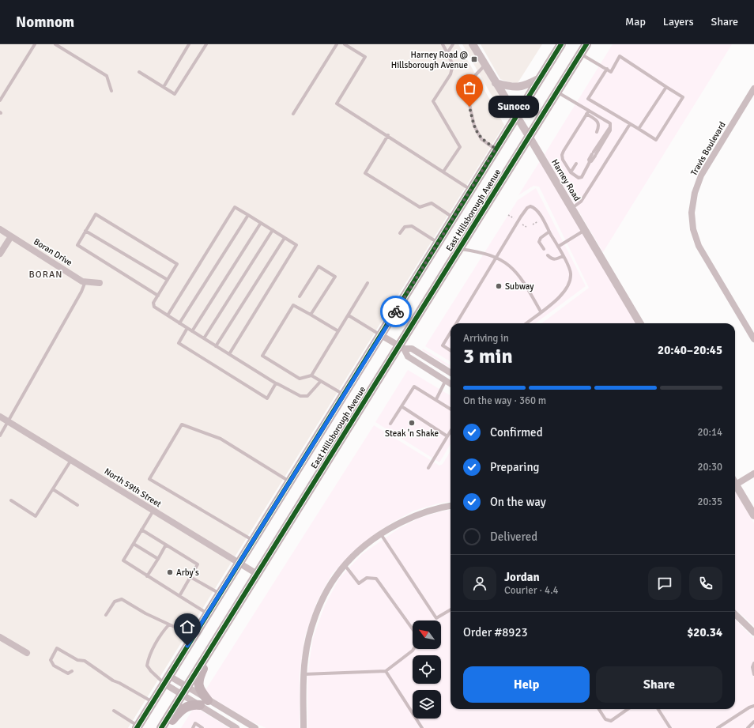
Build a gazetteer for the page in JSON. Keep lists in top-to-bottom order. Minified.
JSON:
{"streets":{"main road":["East Hillsborough Avenue"],"street":["Travis Boulevard","Harney Road","Boran Drive","North 59th Street"]},"crossings":[["Harney Road","East Hillsborough Avenue"],["East Hillsborough Avenue","North 59th Street"]],"districts":["BORAN"],"places":{"transit":["Harney Road @ Hillsborough Avenue"],"other":["Sunoco","Subway","Steak 'n Shake","Arby's"]},"north":"top left","page":{"header":"Nomnom","nav":["Map","Layers","Share"],"bubble":"Sunoco","heading":["3 min","Arriving in","20:40–20:45"],"panel":["Jordan","Courier · 4.4","Order #8923","$20.34"],"bar":"On the way · 360 m","list":[["Confirmed","20:14"],["Preparing","20:30"],["On the way","20:35"],"Delivered"],"buttons":["Help","Share"]}}
